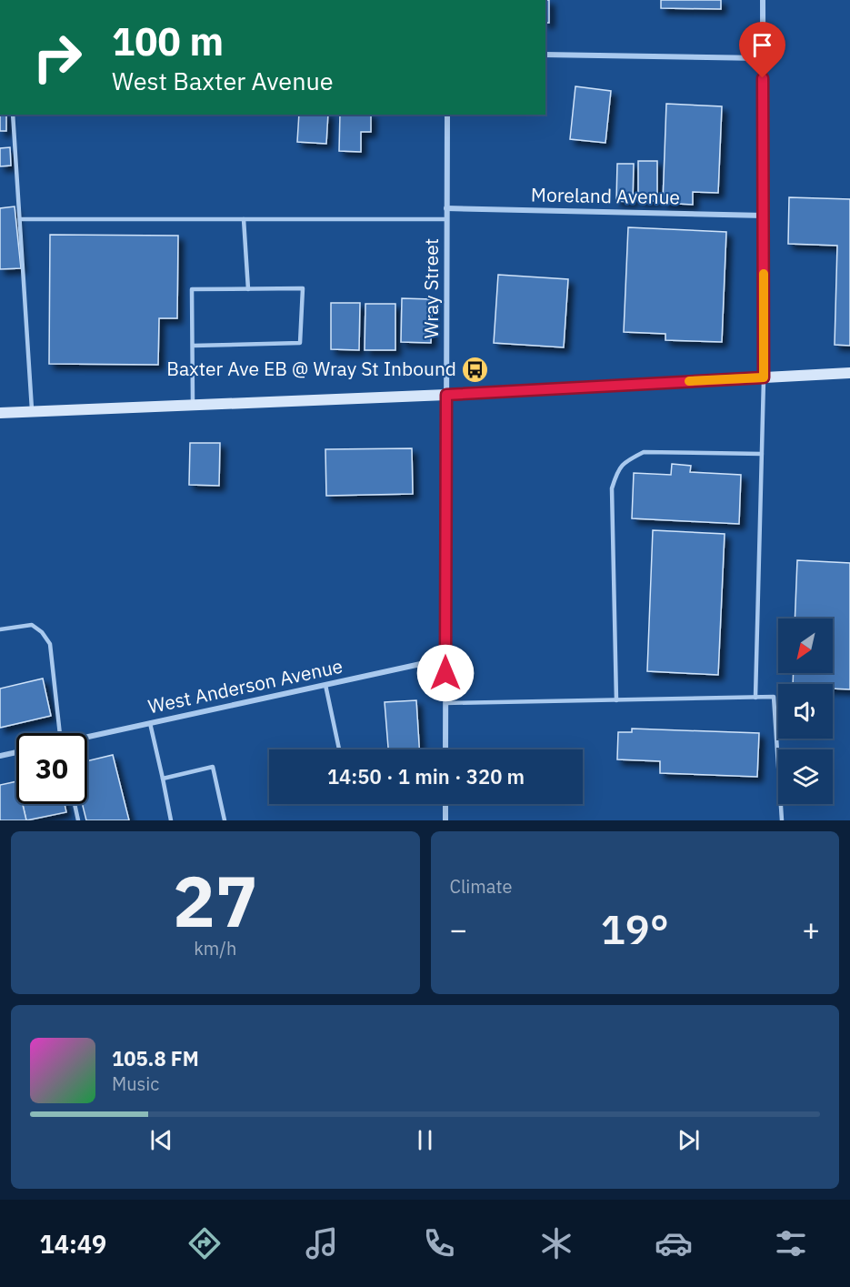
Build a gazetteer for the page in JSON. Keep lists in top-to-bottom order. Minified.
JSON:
{"streets":{"street":["Moreland Avenue","Wray Street","West Anderson Avenue"]},"crossings":[["Moreland Avenue","Wray Street"],["Wray Street","West Anderson Avenue"]],"places":{"bus stop":["Baxter Ave EB @ Wray St Inbound"]},"north":"bottom left","page":{"turn":["100 m","West Baxter Avenue"],"limit":"30","trip":"14:50 · 1 min · 320 m","tile":[["27","km/h"],"Climate"],"heat":["−","19°","+"],"song":["105.8 FM","Music"],"tabs":"14:49"}}
